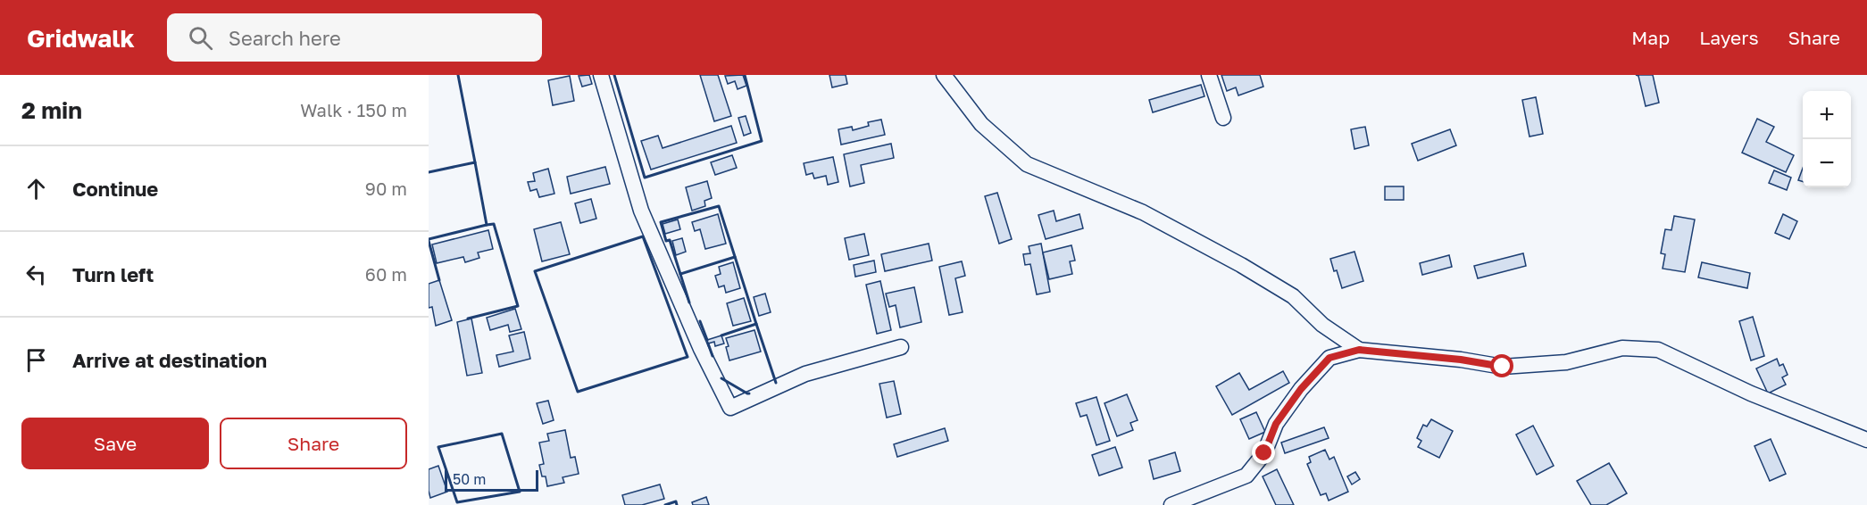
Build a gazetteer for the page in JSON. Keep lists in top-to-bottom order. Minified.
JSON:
{"scale_bar":"50 m","page":{"header":"Gridwalk","search":"Search here","nav":["Map","Layers","Share"],"heading":["2 min","Walk · 150 m"],"map_buttons":["+","−"],"list":[["Continue","90 m"],["Turn left","60 m"],"Arrive at destination"],"buttons":["Save","Share"],"scale":"50 m"}}
